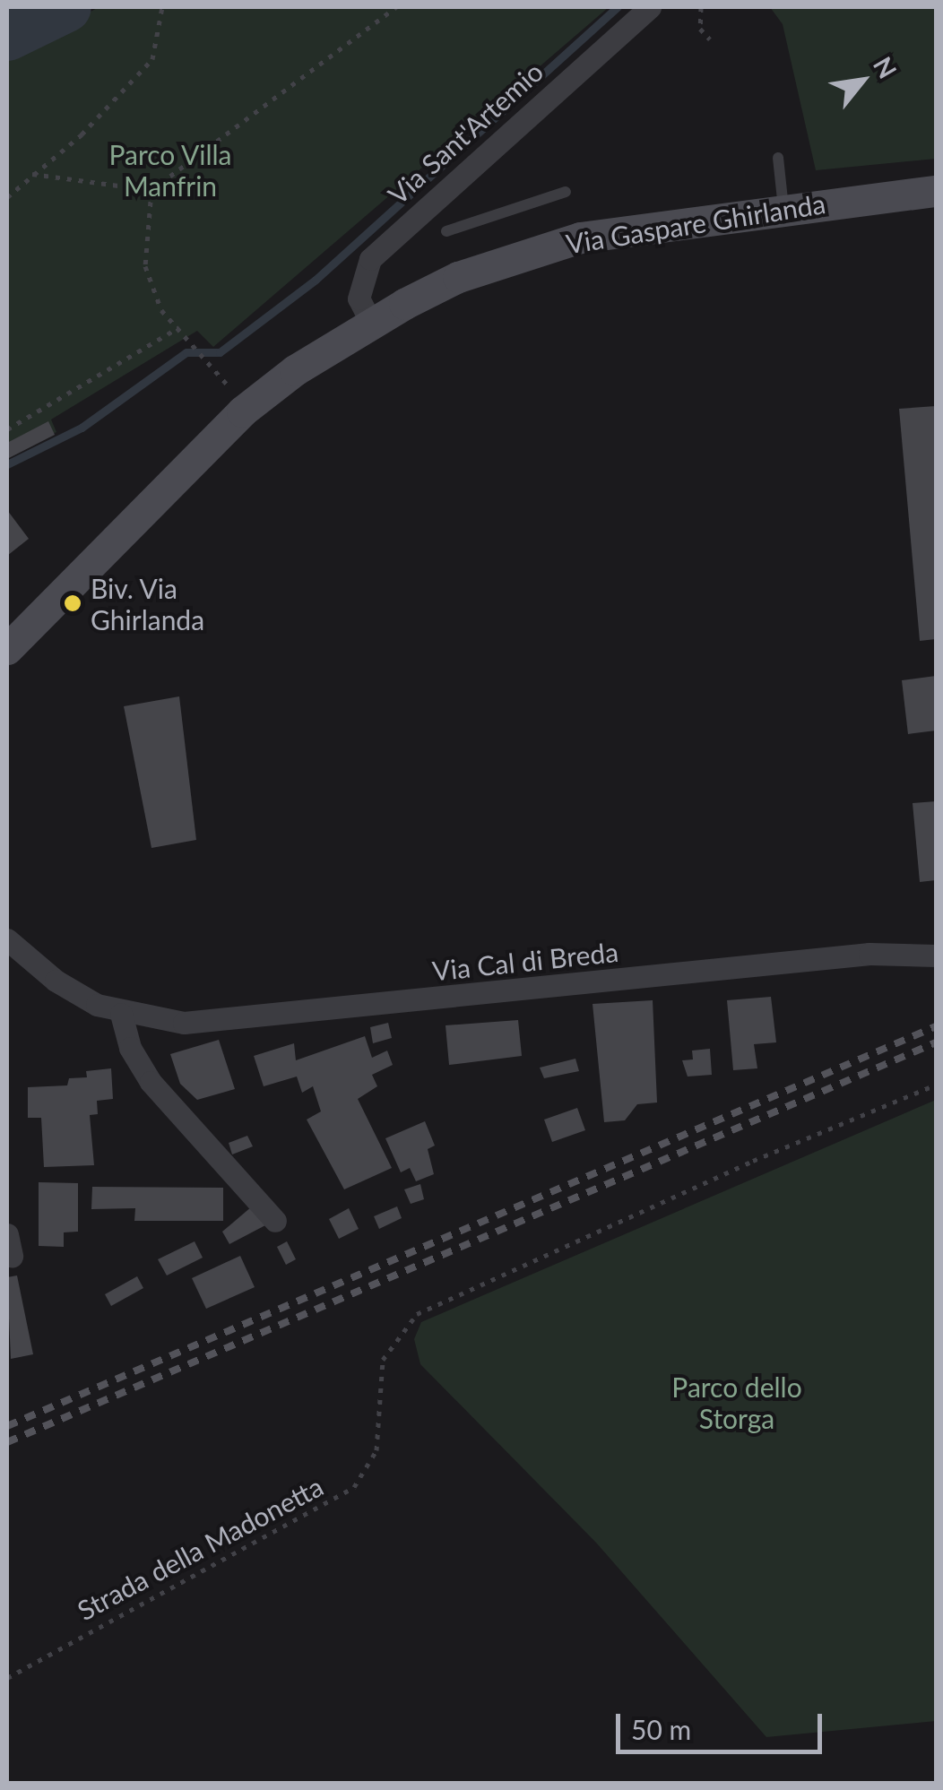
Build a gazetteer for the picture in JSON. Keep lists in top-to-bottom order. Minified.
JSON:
{"streets":{"street":["Via Sant'Artemio","Via Gaspare Ghirlanda","Via Cal di Breda"],"path":["Strada della Madonetta"]},"crossings":[["Via Sant'Artemio","Via Gaspare Ghirlanda"]],"parks":["Parco Villa Manfrin","Parco dello Storga"],"places":["Biv. Via Ghirlanda"],"scale_bar":"50 m","north":"top right"}
